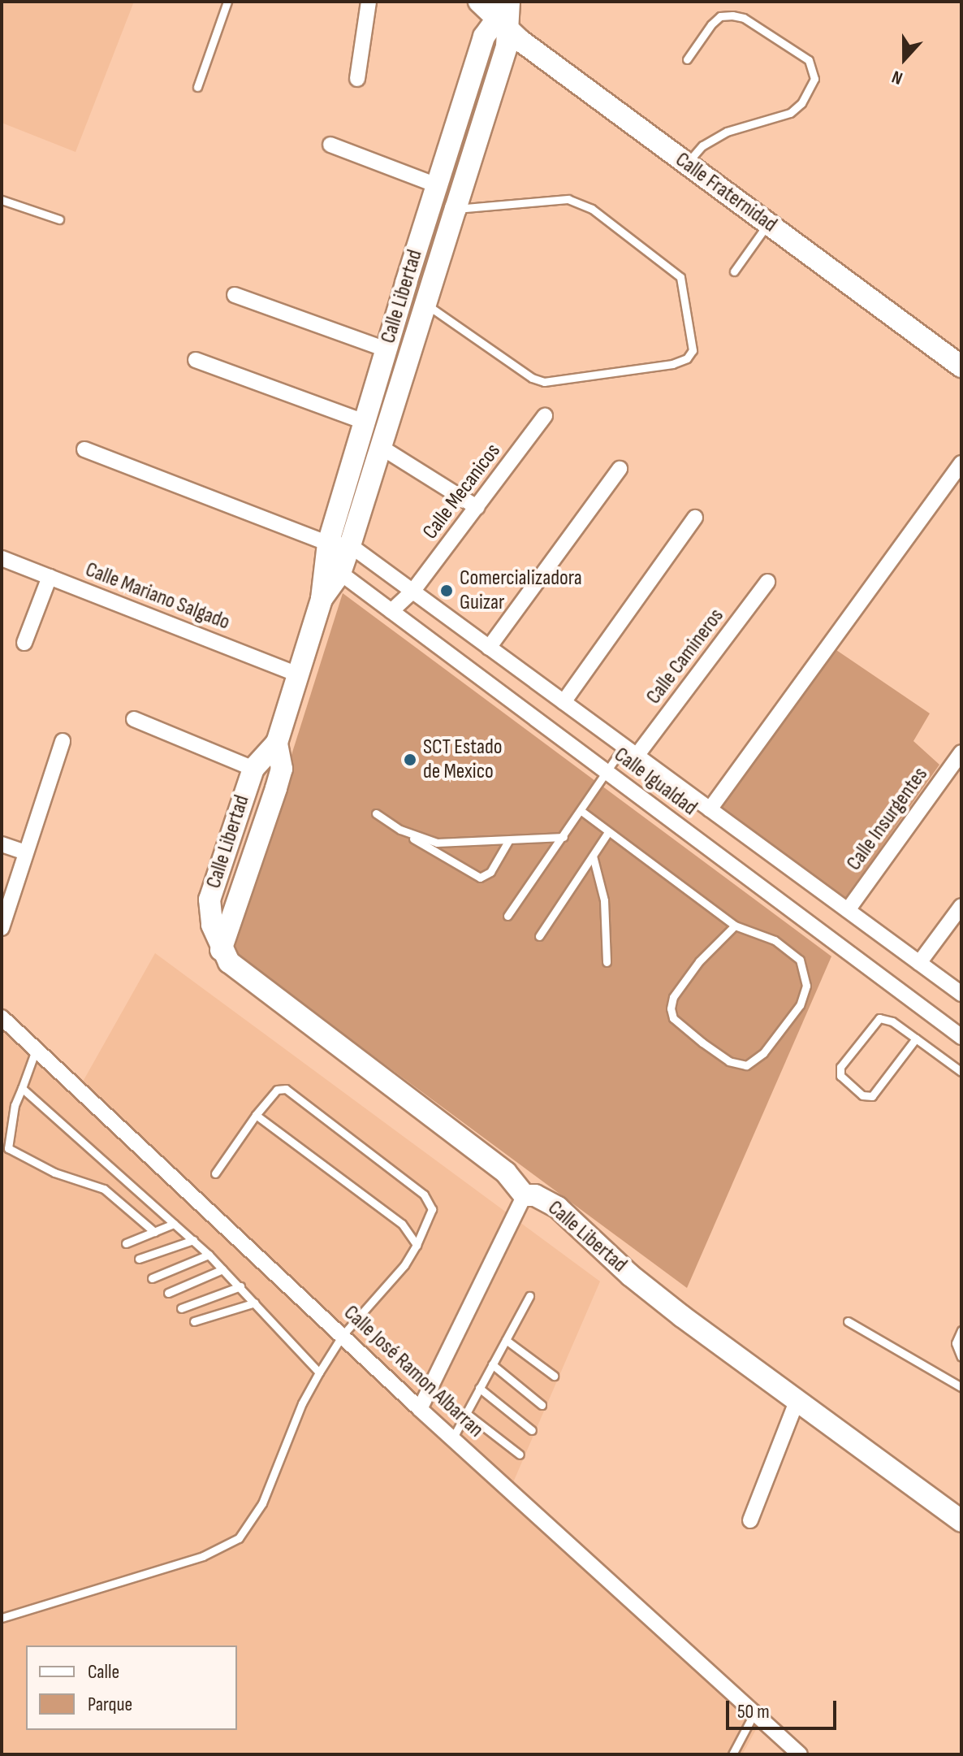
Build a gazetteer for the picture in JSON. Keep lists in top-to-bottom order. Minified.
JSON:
{"streets":{"main road":["Calle Fraternidad","Calle Libertad"],"street":["Calle Mecanicos","Calle Mariano Salgado","Calle Camineros","Calle Igualdad","Calle Insurgentes","Calle José Ramon Albarran"]},"crossings":[["Calle Fraternidad","Calle Libertad"],["Calle Libertad","Calle Mariano Salgado"],["Calle Libertad","Calle Igualdad"],["Calle Mecanicos","Calle Igualdad"],["Calle Camineros","Calle Igualdad"],["Calle Igualdad","Calle Insurgentes"]],"places":["Comercializadora Guizar","SCT Estado de Mexico"],"legend":["Calle","Parque"],"scale_bar":"50 m","north":"bottom"}
